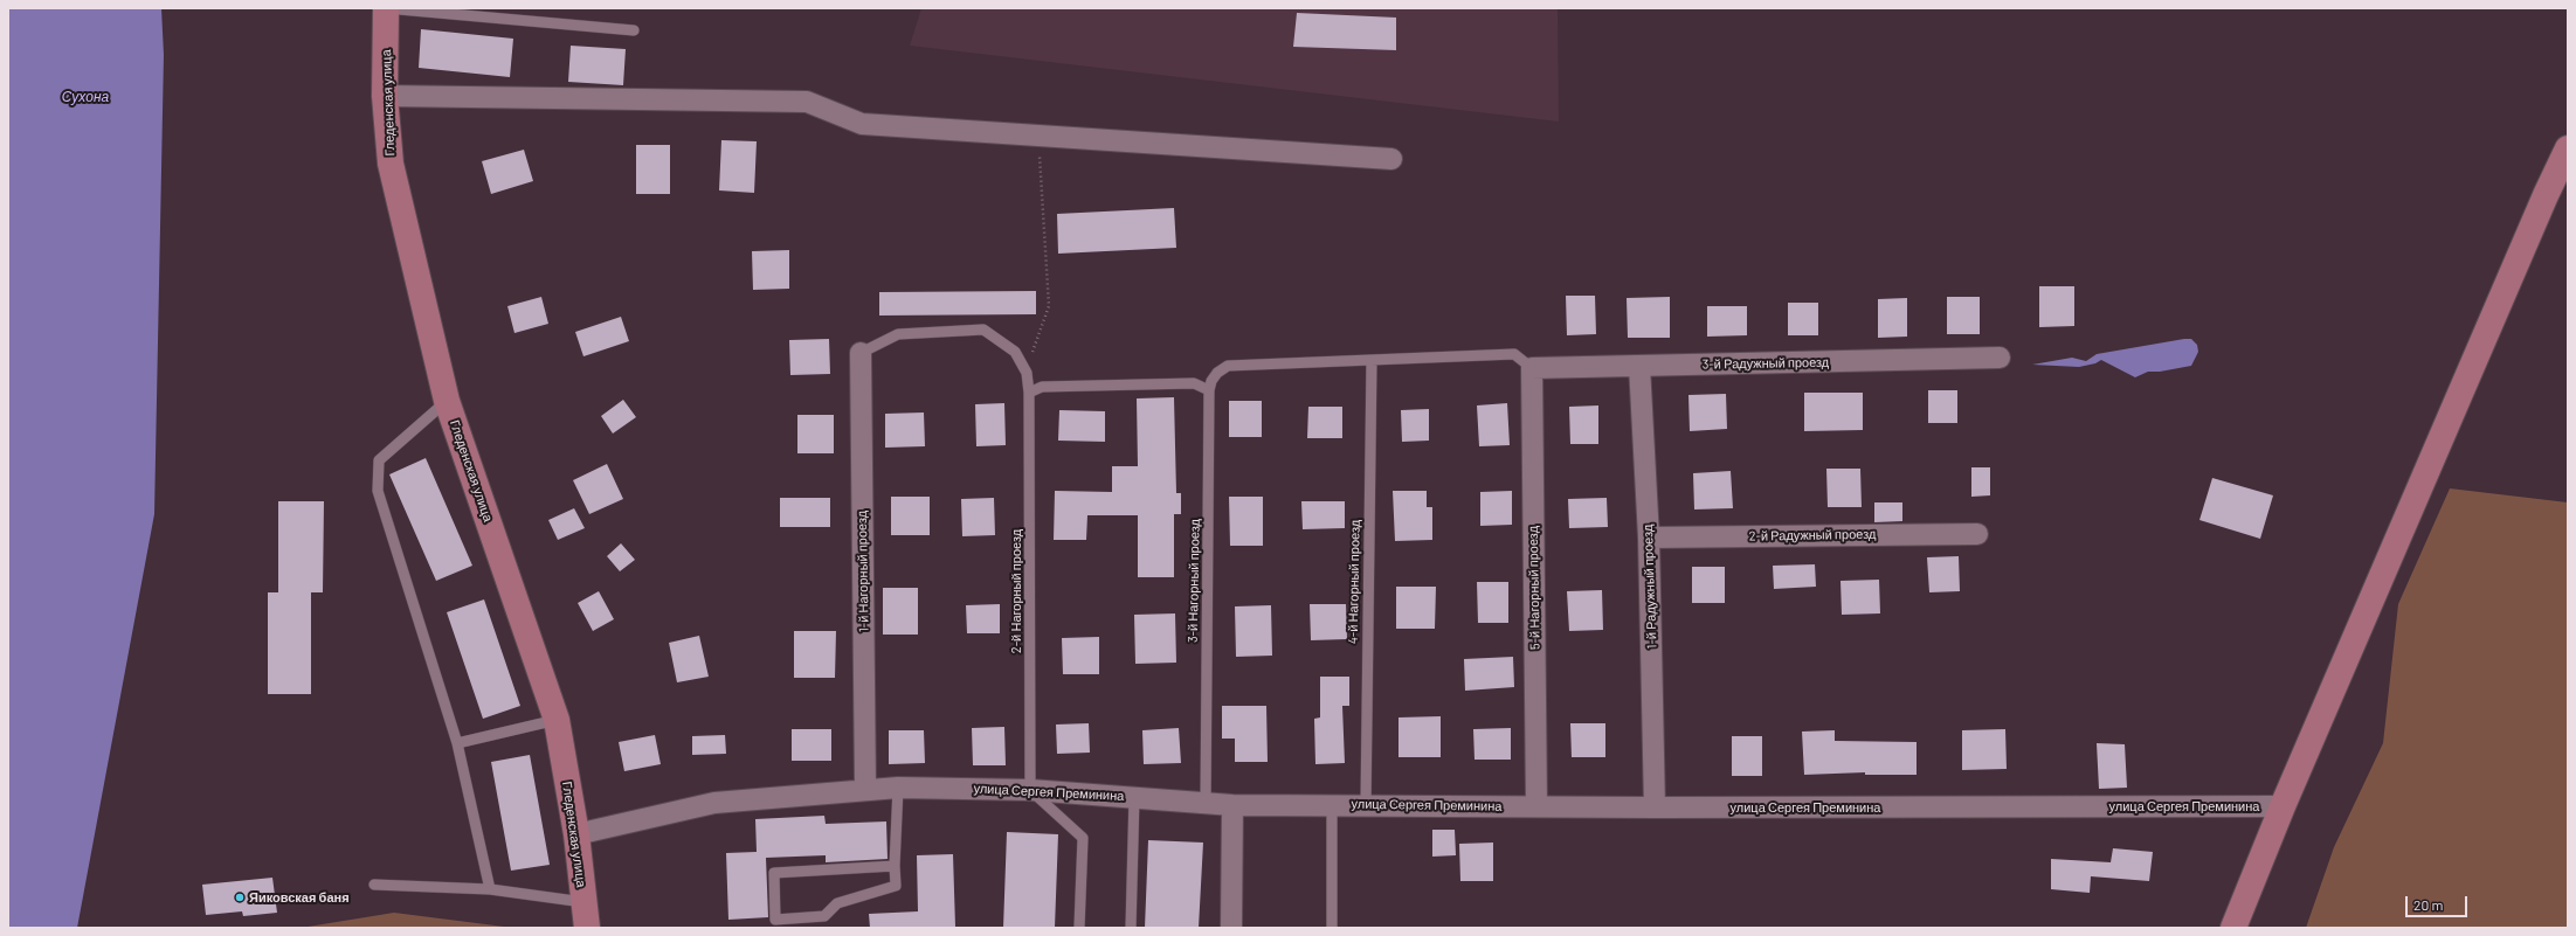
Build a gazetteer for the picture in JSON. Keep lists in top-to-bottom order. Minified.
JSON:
{"streets":{"main road":["Гледенская улица"],"street":["3-й Радужный проезд","2-й Радужный проезд","1-й Нагорный проезд","1-й Радужный проезд","5-й Нагорный проезд","улица Сергея Преминина"],"lane":["3-й Нагорный проезд","4-й Нагорный проезд","2-й Нагорный проезд"]},"crossings":[["Гледенская улица","улица Сергея Преминина"],["3-й Радужный проезд","1-й Радужный проезд"],["3-й Радужный проезд","5-й Нагорный проезд"],["2-й Радужный проезд","1-й Радужный проезд"],["1-й Нагорный проезд","улица Сергея Преминина"],["3-й Нагорный проезд","улица Сергея Преминина"],["4-й Нагорный проезд","улица Сергея Преминина"],["1-й Радужный проезд","улица Сергея Преминина"],["5-й Нагорный проезд","улица Сергея Преминина"],["2-й Нагорный проезд","улица Сергея Преминина"]],"water":["Сухона"],"places":["Яиковская баня"],"scale_bar":"20 m"}
